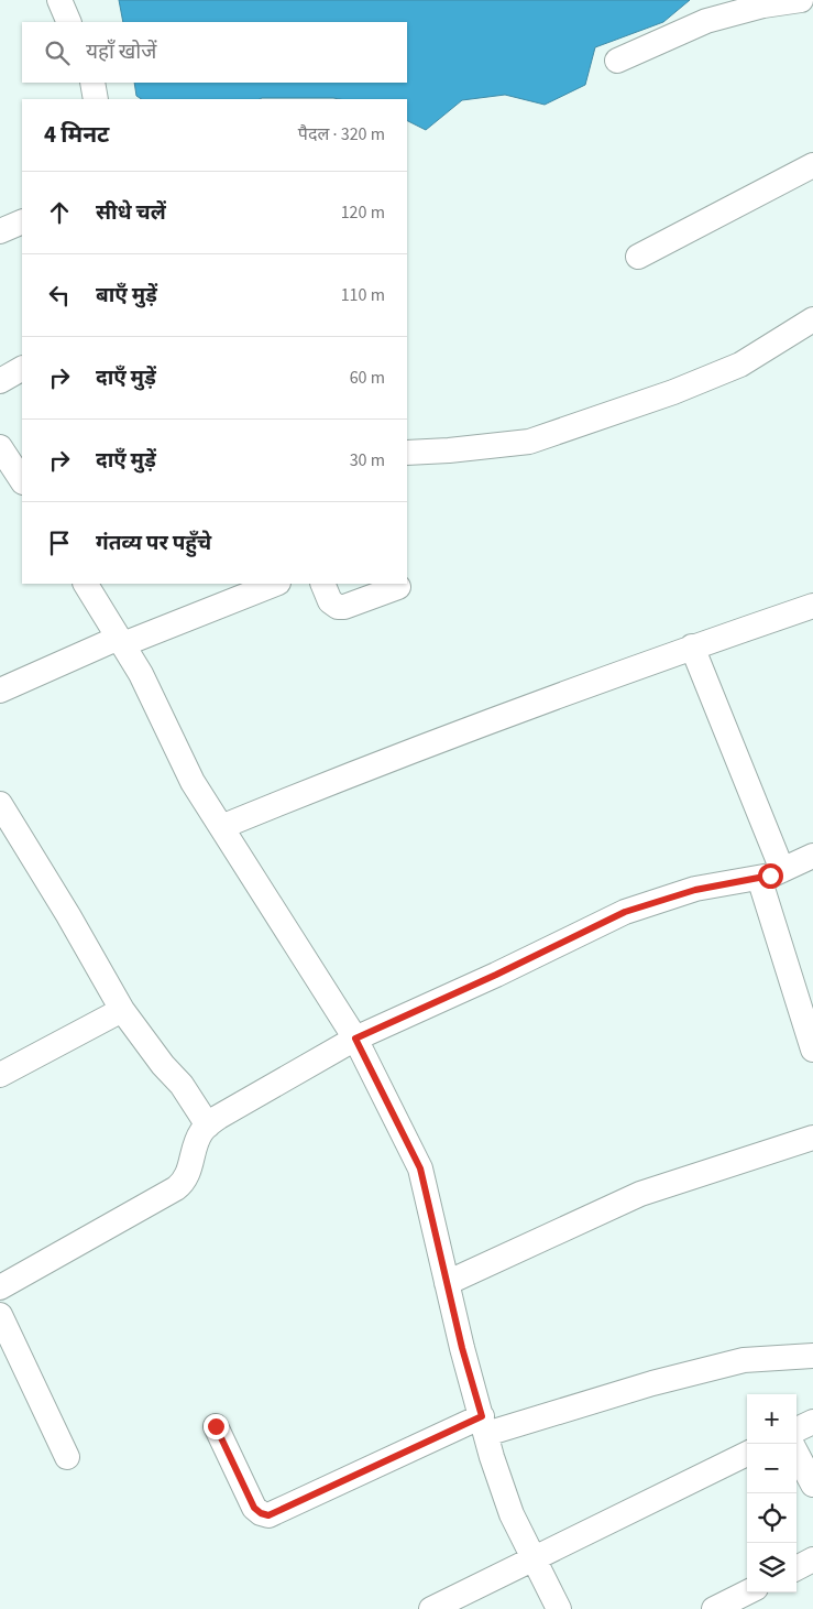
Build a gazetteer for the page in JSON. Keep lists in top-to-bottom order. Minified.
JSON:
{"page":{"search":"यहाँ खोजें","heading":["4 मिनट","पैदल · 320 m"],"list":[["सीधे चलें","120 m"],["बाएँ मुड़ें","110 m"],["दाएँ मुड़ें","60 m"],["दाएँ मुड़ें","30 m"],"गंतव्य पर पहुँचे"],"map_buttons":["+","−"]}}
